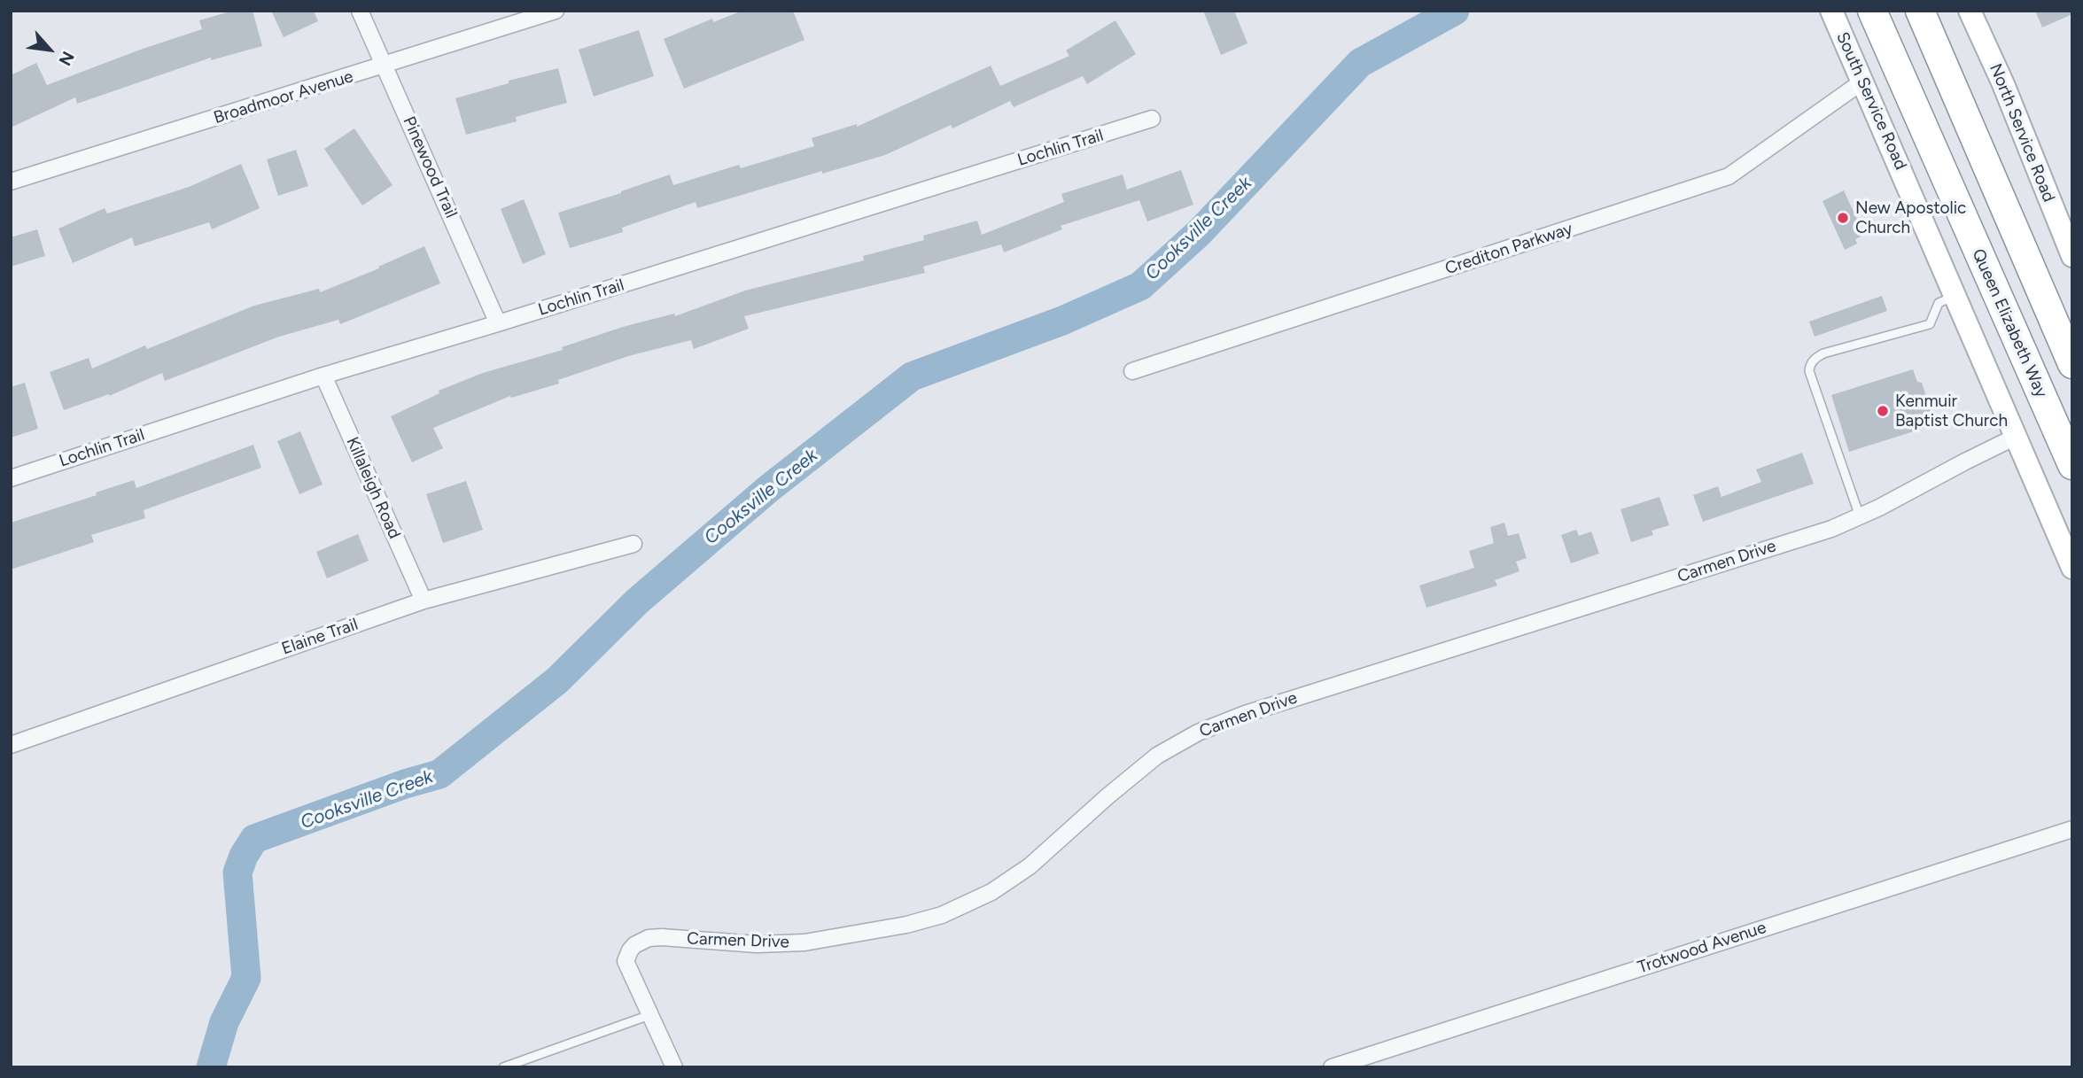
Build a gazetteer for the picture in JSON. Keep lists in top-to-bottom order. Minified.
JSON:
{"streets":{"highway":["Queen Elizabeth Way"],"street":["Broadmoor Avenue","South Service Road","North Service Road","Lochlin Trail","Pinewood Trail","Crediton Parkway","Killaleigh Road","Carmen Drive","Elaine Trail","Trotwood Avenue"]},"crossings":[["Broadmoor Avenue","Pinewood Trail"],["South Service Road","Crediton Parkway"],["South Service Road","Carmen Drive"],["Lochlin Trail","Pinewood Trail"],["Lochlin Trail","Killaleigh Road"],["Killaleigh Road","Elaine Trail"]],"water":["Cooksville Creek"],"places":["New Apostolic Church","Kenmuir Baptist Church"],"north":"bottom right"}
